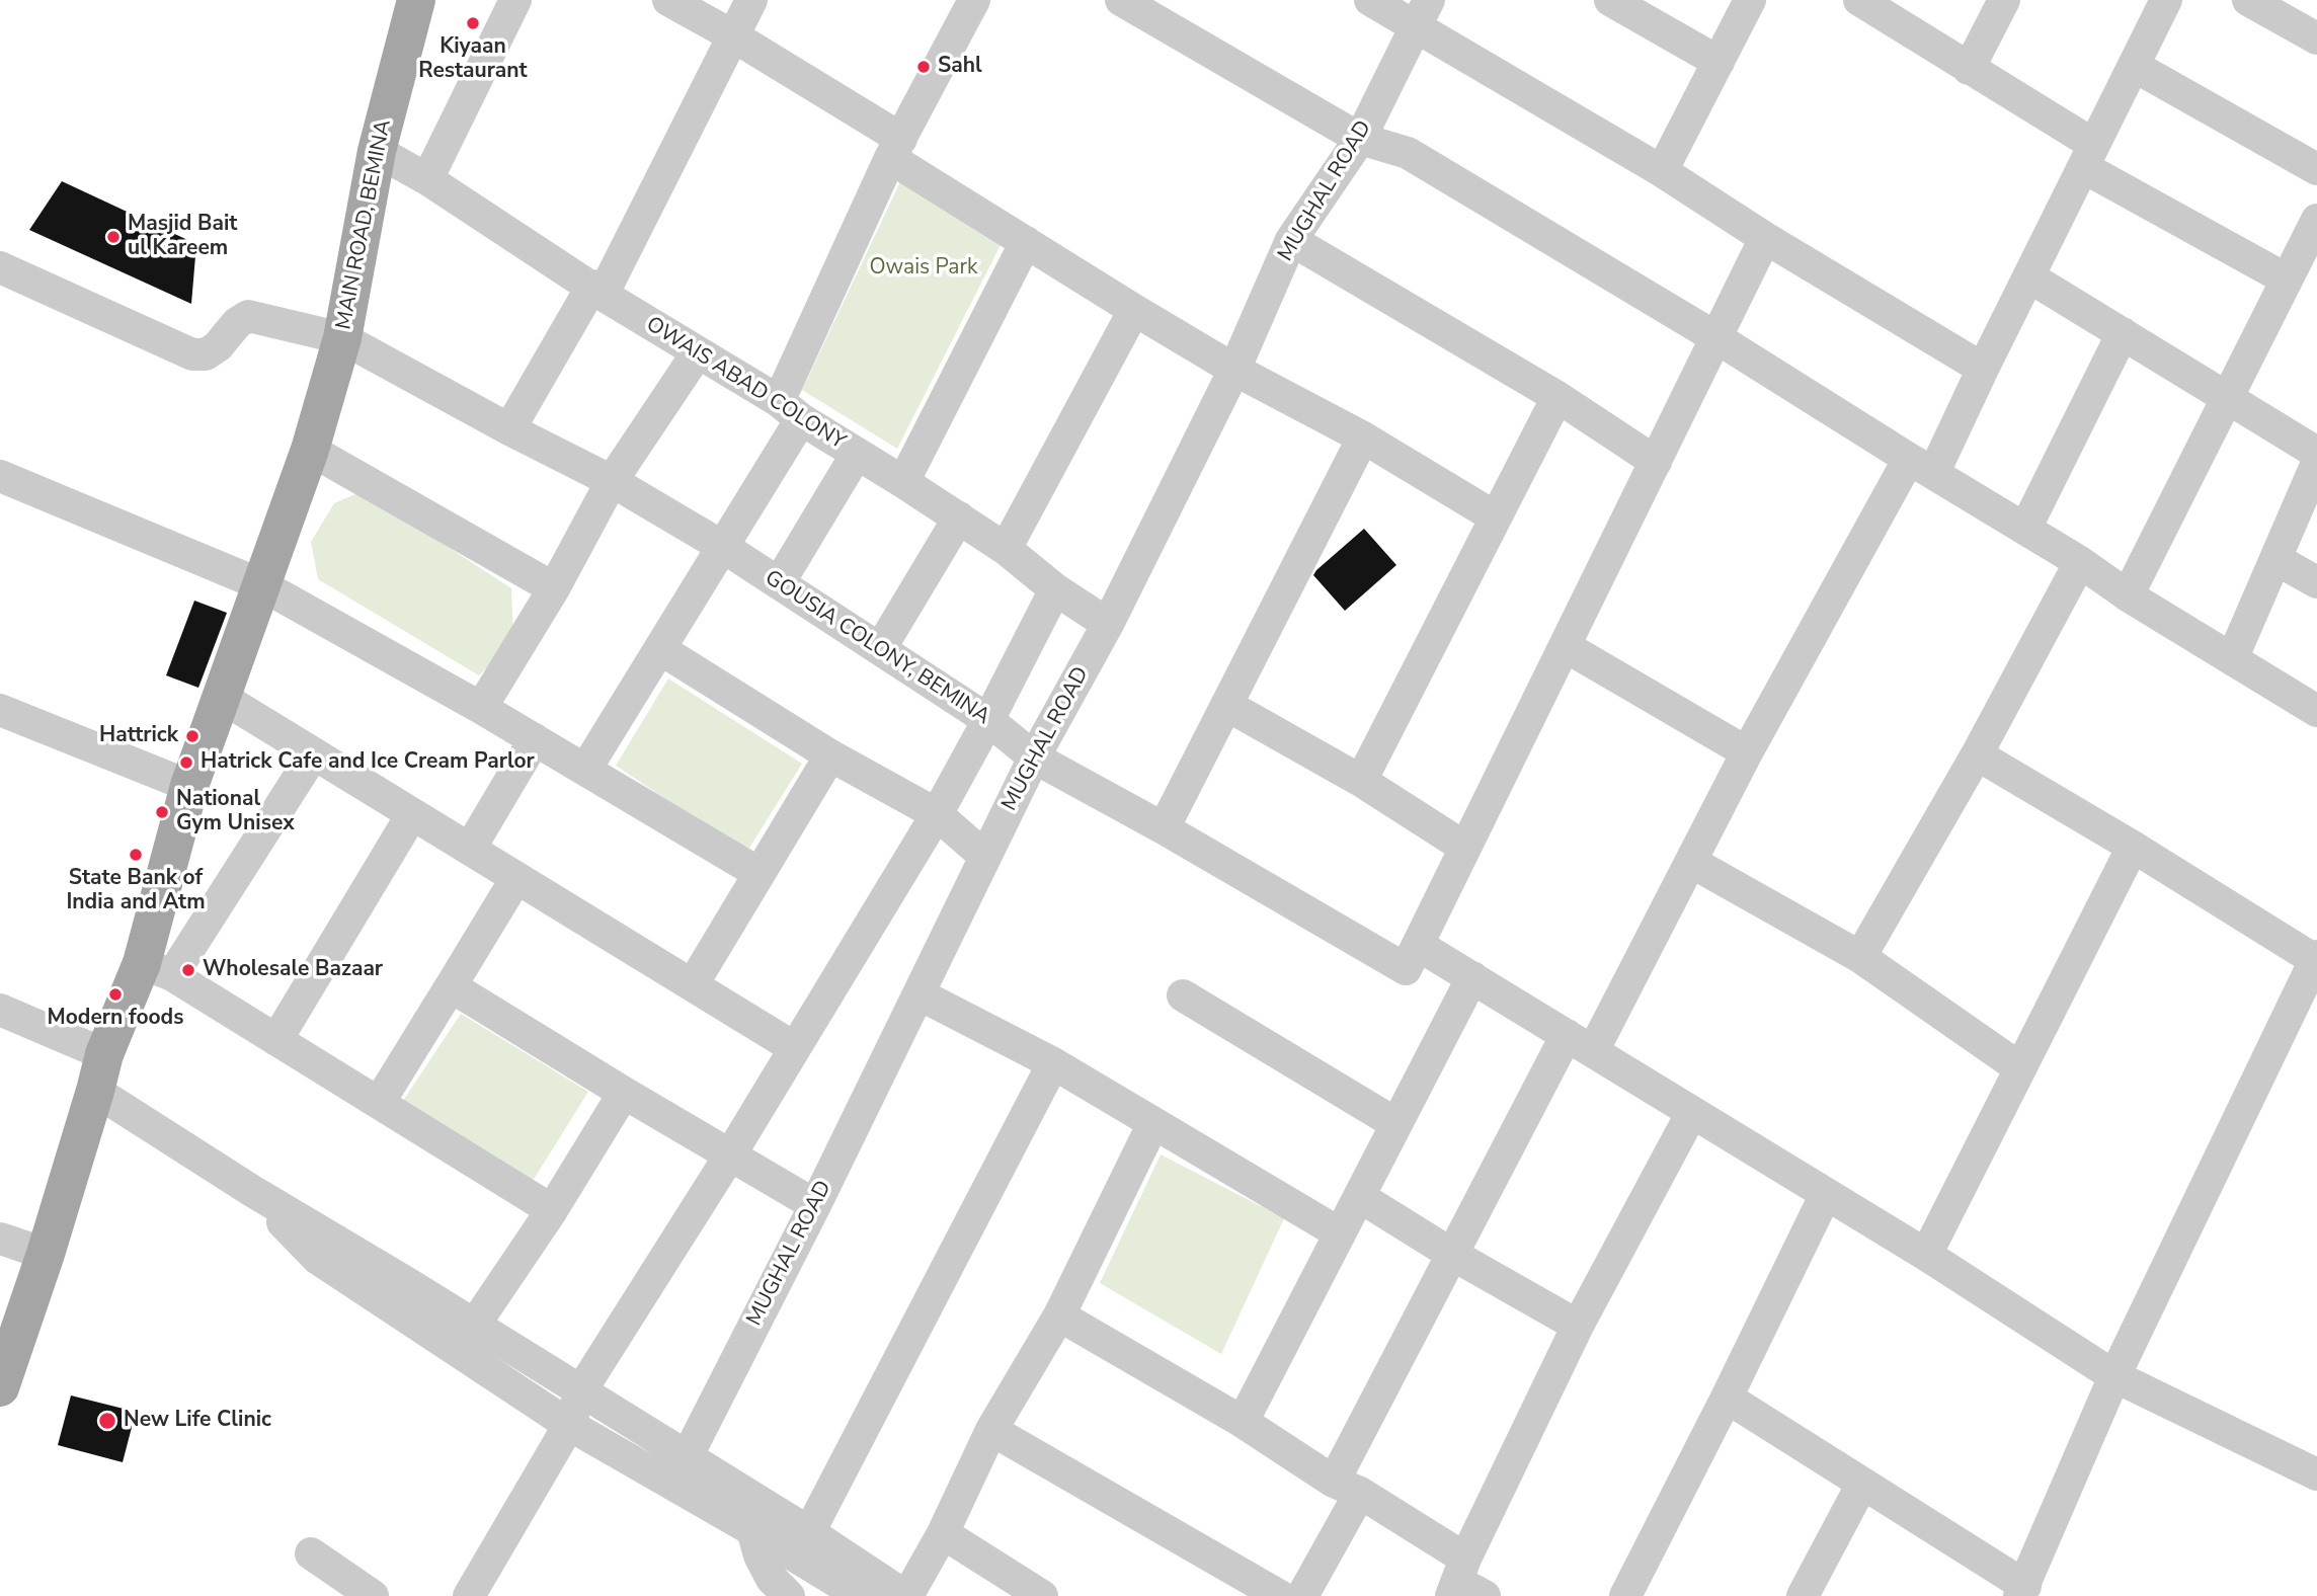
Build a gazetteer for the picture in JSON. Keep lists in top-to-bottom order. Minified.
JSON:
{"streets":{"main road":["MAIN ROAD, BEMINA"],"street":["MUGHAL ROAD","OWAIS ABAD COLONY","GOUSIA COLONY, BEMINA"]},"crossings":[["MUGHAL ROAD","OWAIS ABAD COLONY"],["MUGHAL ROAD","GOUSIA COLONY, BEMINA"],["MAIN ROAD, BEMINA","OWAIS ABAD COLONY"],["MAIN ROAD, BEMINA","GOUSIA COLONY, BEMINA"]],"parks":["Owais Park"],"places":["Kiyaan Restaurant","Sahl","Masjid Bait ul Kareem","Hattrick","Hatrick Cafe and Ice Cream Parlor","National Gym Unisex","State Bank of India and Atm","Wholesale Bazaar","Modern foods","New Life Clinic"]}
